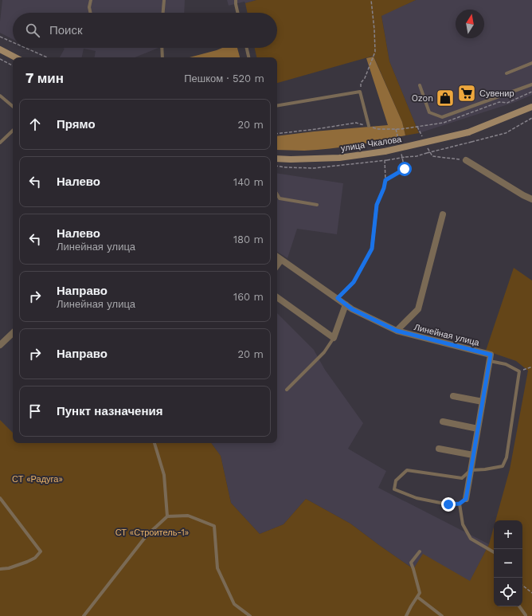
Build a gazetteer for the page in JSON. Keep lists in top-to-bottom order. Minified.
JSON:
{"streets":{"main road":["улица Чкалова"],"street":["Линейная улица"]},"parks":["СТ «Радуга»","СТ «Строитель-1»"],"places":{"supermarket":["Сувенир"],"shop":["Ozon"]},"north":"top","page":{"search":"Поиск","heading":["7 мин","Пешком · 520 m"],"list":[["Прямо","20 m"],["Налево","140 m"],["Налево","Линейная улица","180 m"],["Направо","Линейная улица","160 m"],["Направо","20 m"],"Пункт назначения"],"map_buttons":["+","−"]}}
